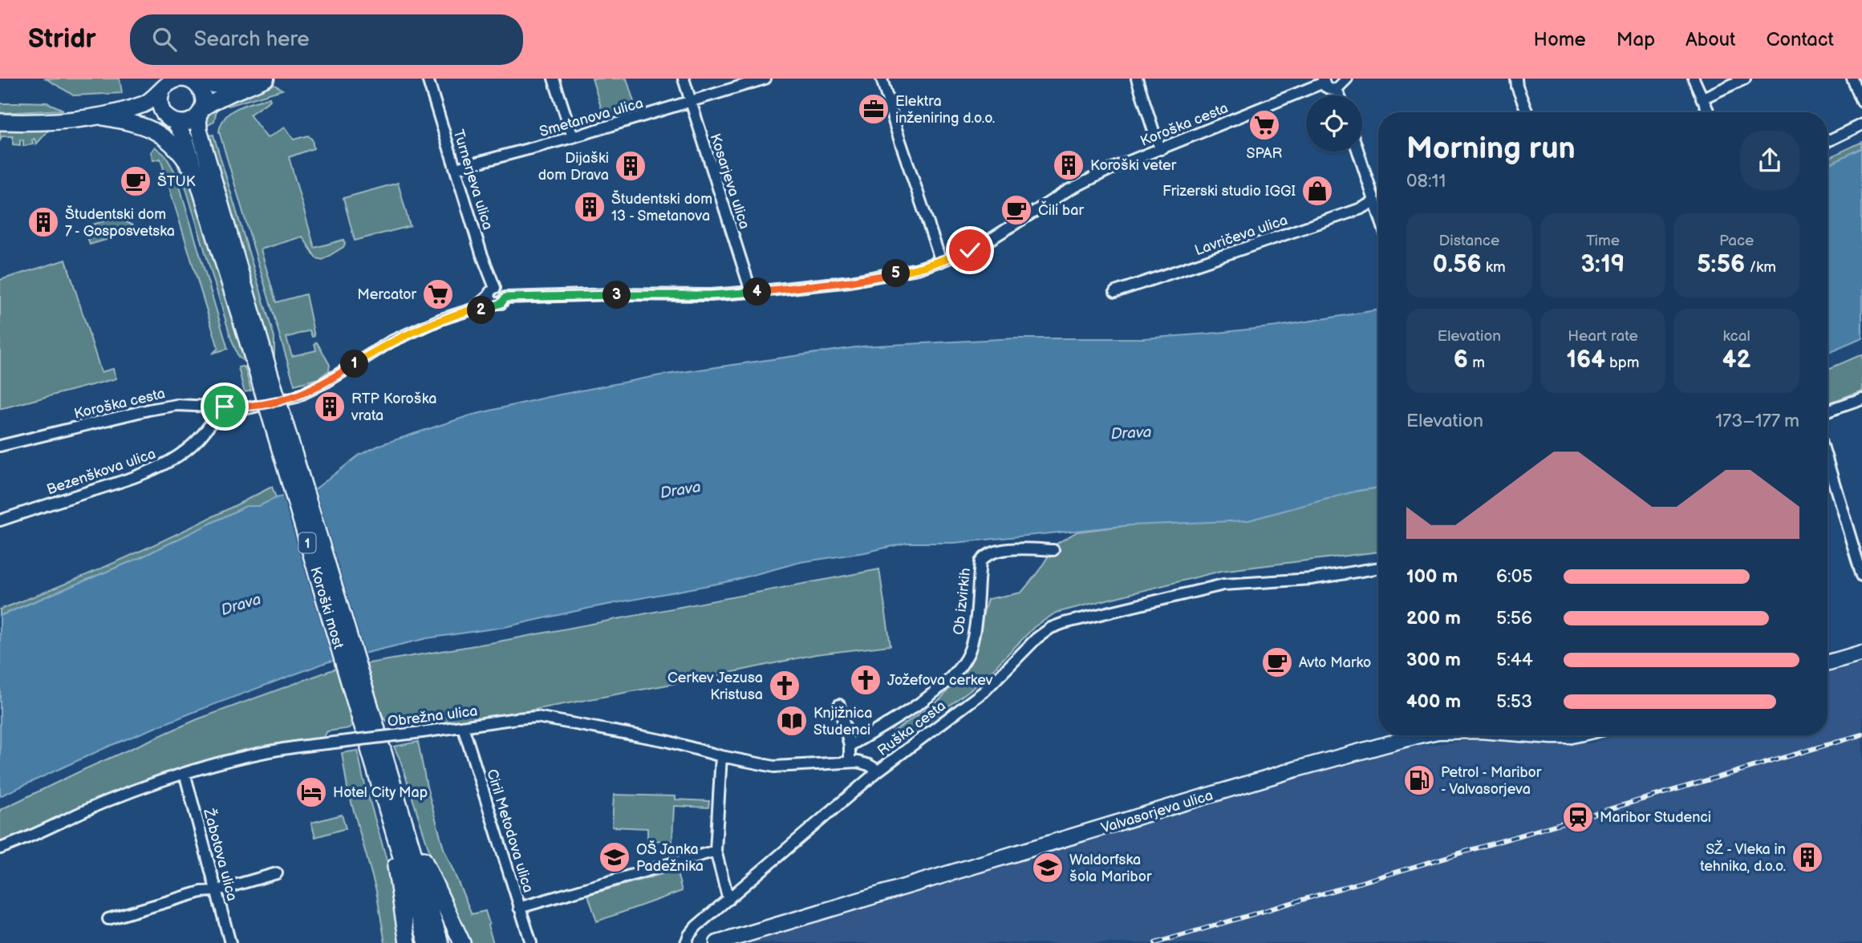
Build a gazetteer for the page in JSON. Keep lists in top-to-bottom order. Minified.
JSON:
{"streets":{"main road":["1","Koroški most"],"street":["Smetanova ulica","Koroška cesta","Turnerjeva ulica","Kosarjeva ulica","Lavričeva ulica","Bezenškova ulica","Ob izvirkih","Obrežna ulica","Ruška cesta","Valvasorjeva ulica","Ciril Metodova ulica","Žabotova ulica"]},"crossings":[["Smetanova ulica","Turnerjeva ulica"],["Smetanova ulica","Kosarjeva ulica"],["Koroška cesta","Turnerjeva ulica"],["Koroška cesta","Kosarjeva ulica"],["Koroška cesta","Bezenškova ulica"],["1","Koroški most"],["Obrežna ulica","Ruška cesta"],["Obrežna ulica","Ciril Metodova ulica"],["Obrežna ulica","Žabotova ulica"]],"water":["Drava"],"places":{"office":["Elektra inženiring d.o.o."],"supermarket":["SPAR","Mercator"],"building":["Koroški veter","Dijaški dom Drava","Študentski dom 13 - Smetanova","Študentski dom 7 - Gosposvetska","RTP Koroška vrata","SŽ - Vleka in tehnika, d.o.o."],"cafe":["ŠTUK","Čili bar","Avto Marko"],"shop":["Frizerski studio IGGI"],"church":["Jožefova cerkev","Cerkev Jezusa Kristusa"],"library":["Knjižnica Studenci"],"fuel station":["Petrol - Maribor - Valvasorjeva"],"hotel":["Hotel City Map"],"station":["Maribor Studenci"],"school or university":["OŠ Janka Padežnika","Waldorfska šola Maribor"]},"page":{"header":"Stridr","search":"Search here","nav":["Home","Map","About","Contact"],"heading":["Morning run","08:11"],"stats":[["Distance","0.56 km"],["Time","3:19"],["Pace","5:56 /km"],["Elevation","6 m"],["Heart rate","164 bpm"],["kcal","42"]],"pins":["5","4","3","2","1"],"chart":["Elevation","173–177 m"],"list":[{"name":"100 m","note":"6:05"},{"name":"200 m","note":"5:56"},{"name":"300 m","note":"5:44"},{"name":"400 m","note":"5:53"}]}}
